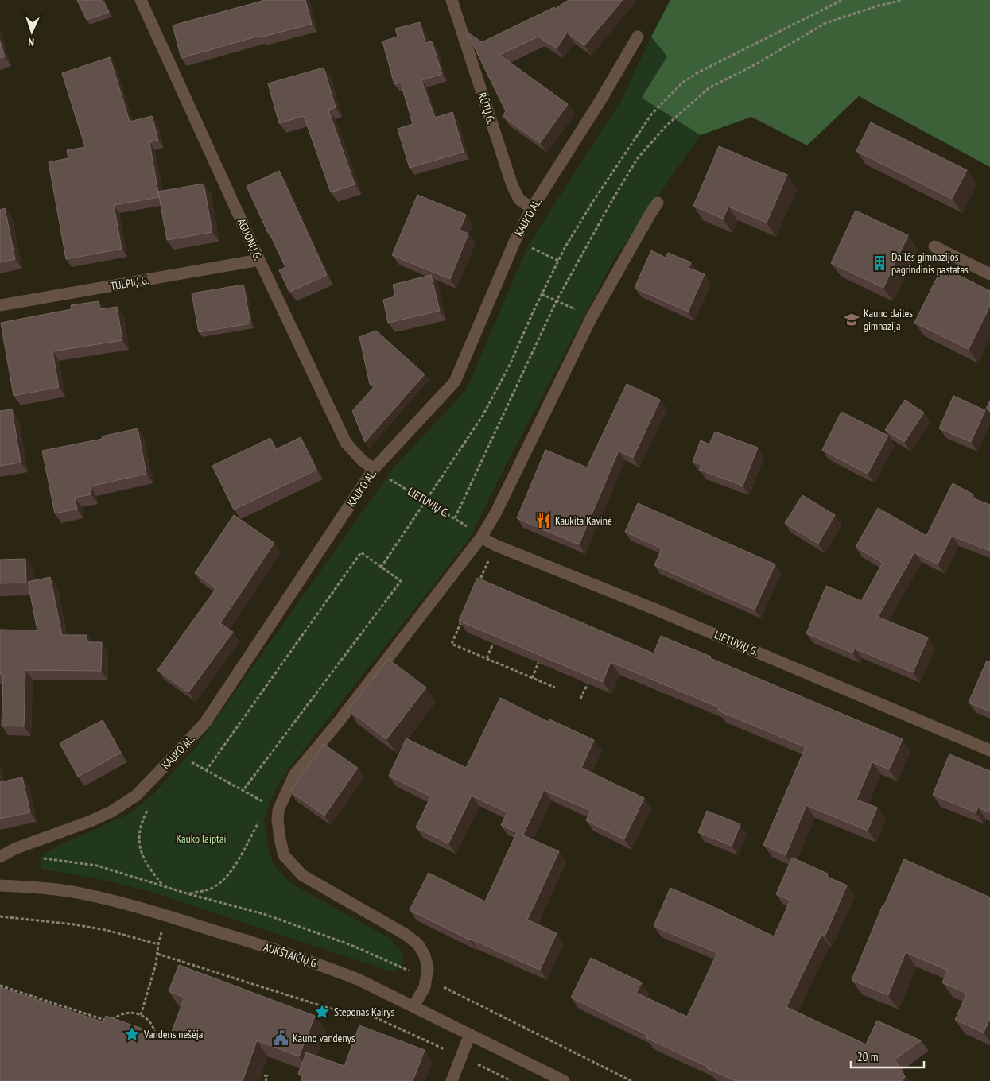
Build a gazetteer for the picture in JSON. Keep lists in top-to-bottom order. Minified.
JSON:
{"streets":{"street":["RŪTŲ G.","KAUKO AL.","AGUONŲ G.","TULPIŲ G.","LIETUVIŲ G.","AUKŠTAIČIŲ G."]},"crossings":[["RŪTŲ G.","KAUKO AL."],["KAUKO AL.","AGUONŲ G."],["AGUONŲ G.","TULPIŲ G."]],"parks":["Kauko laiptai"],"places":{"building":["Dailės gimnazijos pagrindinis pastatas"],"school or university":["Kauno dailės gimnazija"],"restaurant":["Kaukita Kavinė"],"place":["Steponas Kairys","Vandens nešėja"],"public building":["Kauno vandenys"]},"scale_bar":"20 m","north":"bottom"}
